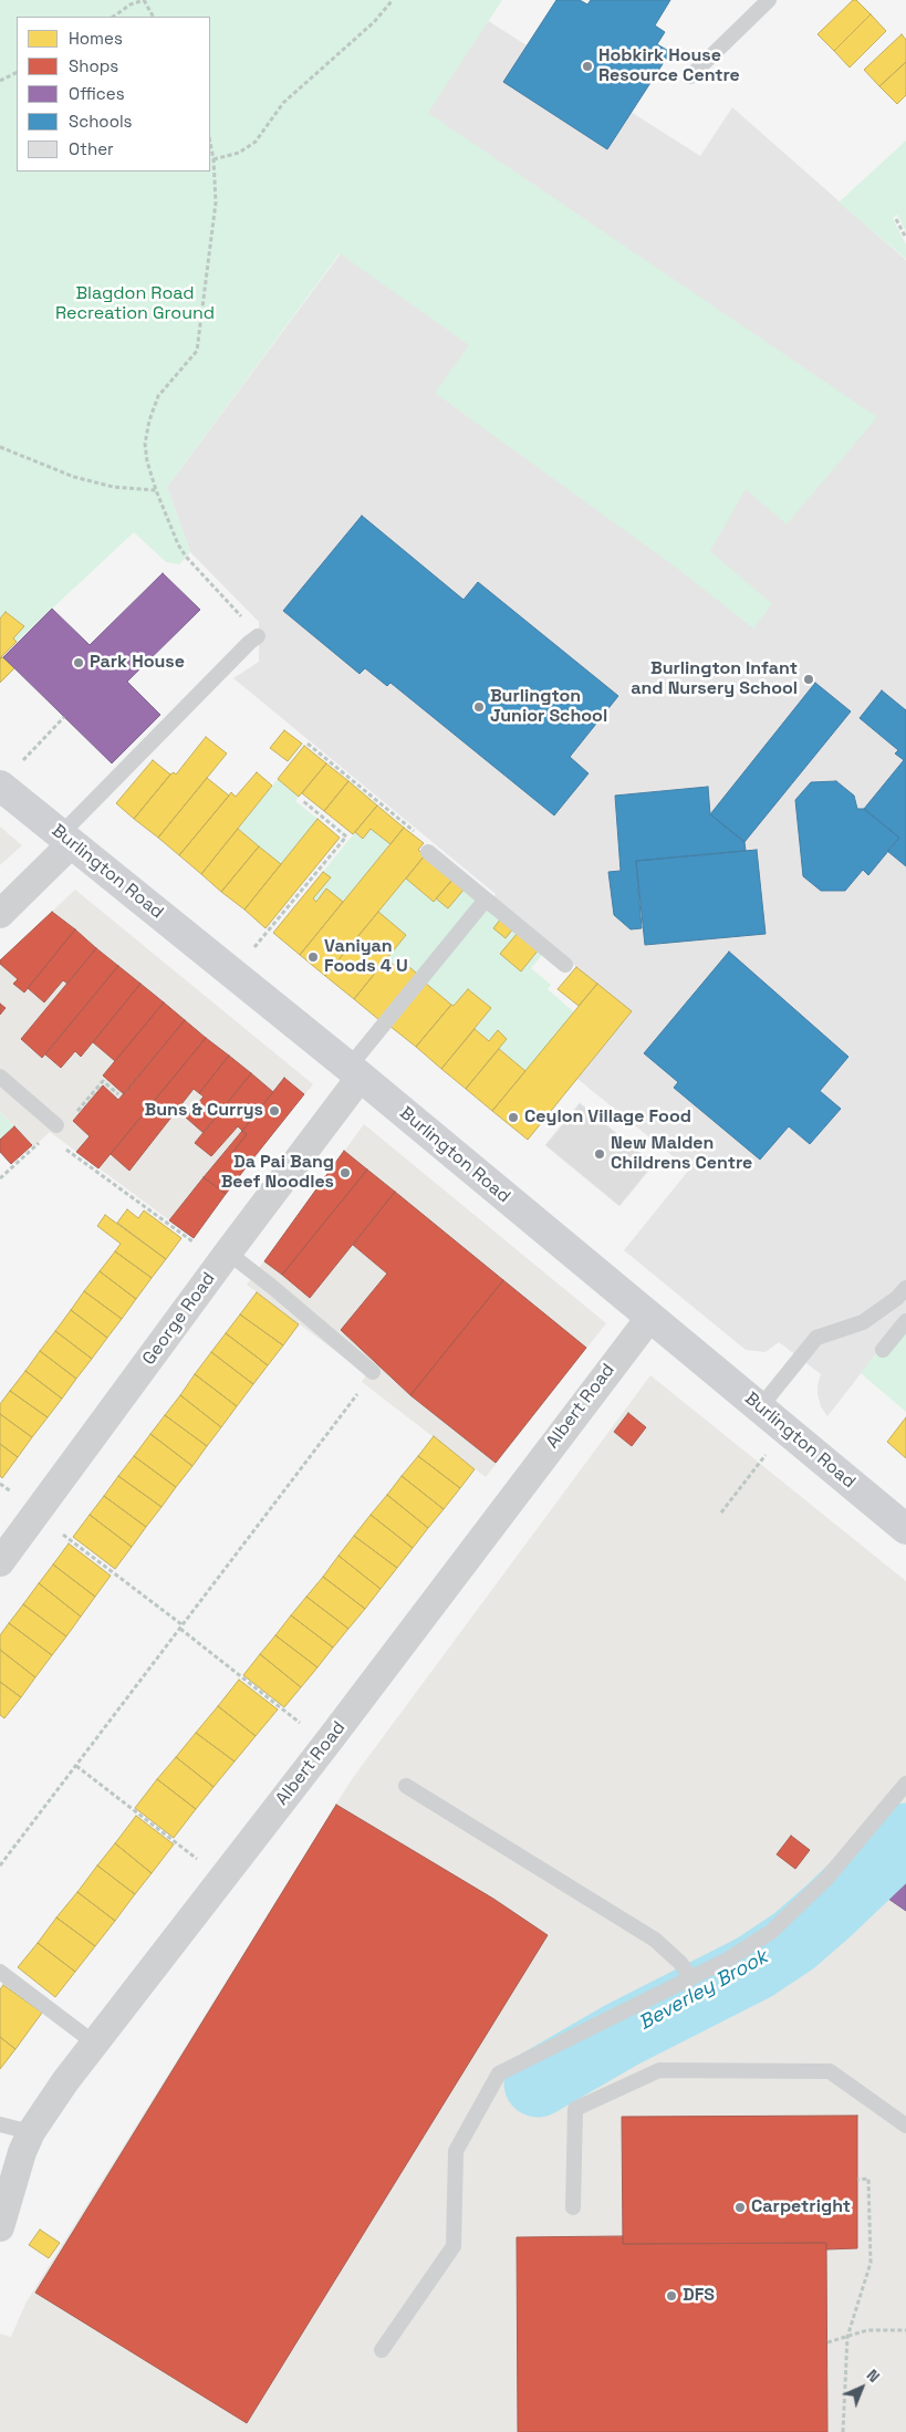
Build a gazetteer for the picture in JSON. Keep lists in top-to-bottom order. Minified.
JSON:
{"streets":{"main road":["Burlington Road"],"street":["George Road","Albert Road"]},"crossings":[["Burlington Road","George Road"],["Burlington Road","Albert Road"]],"water":["Beverley Brook"],"parks":["Blagdon Road Recreation Ground"],"places":["Hobkirk House Resource Centre","Park House","Burlington Infant and Nursery School","Burlington Junior School","Vaniyan Foods 4 U","Buns & Currys","Ceylon Village Food","New Malden Childrens Centre","Da Pai Bang Beef Noodles","Carpetright","DFS"],"legend":["Homes","Shops","Offices","Schools","Other"],"north":"top right"}
